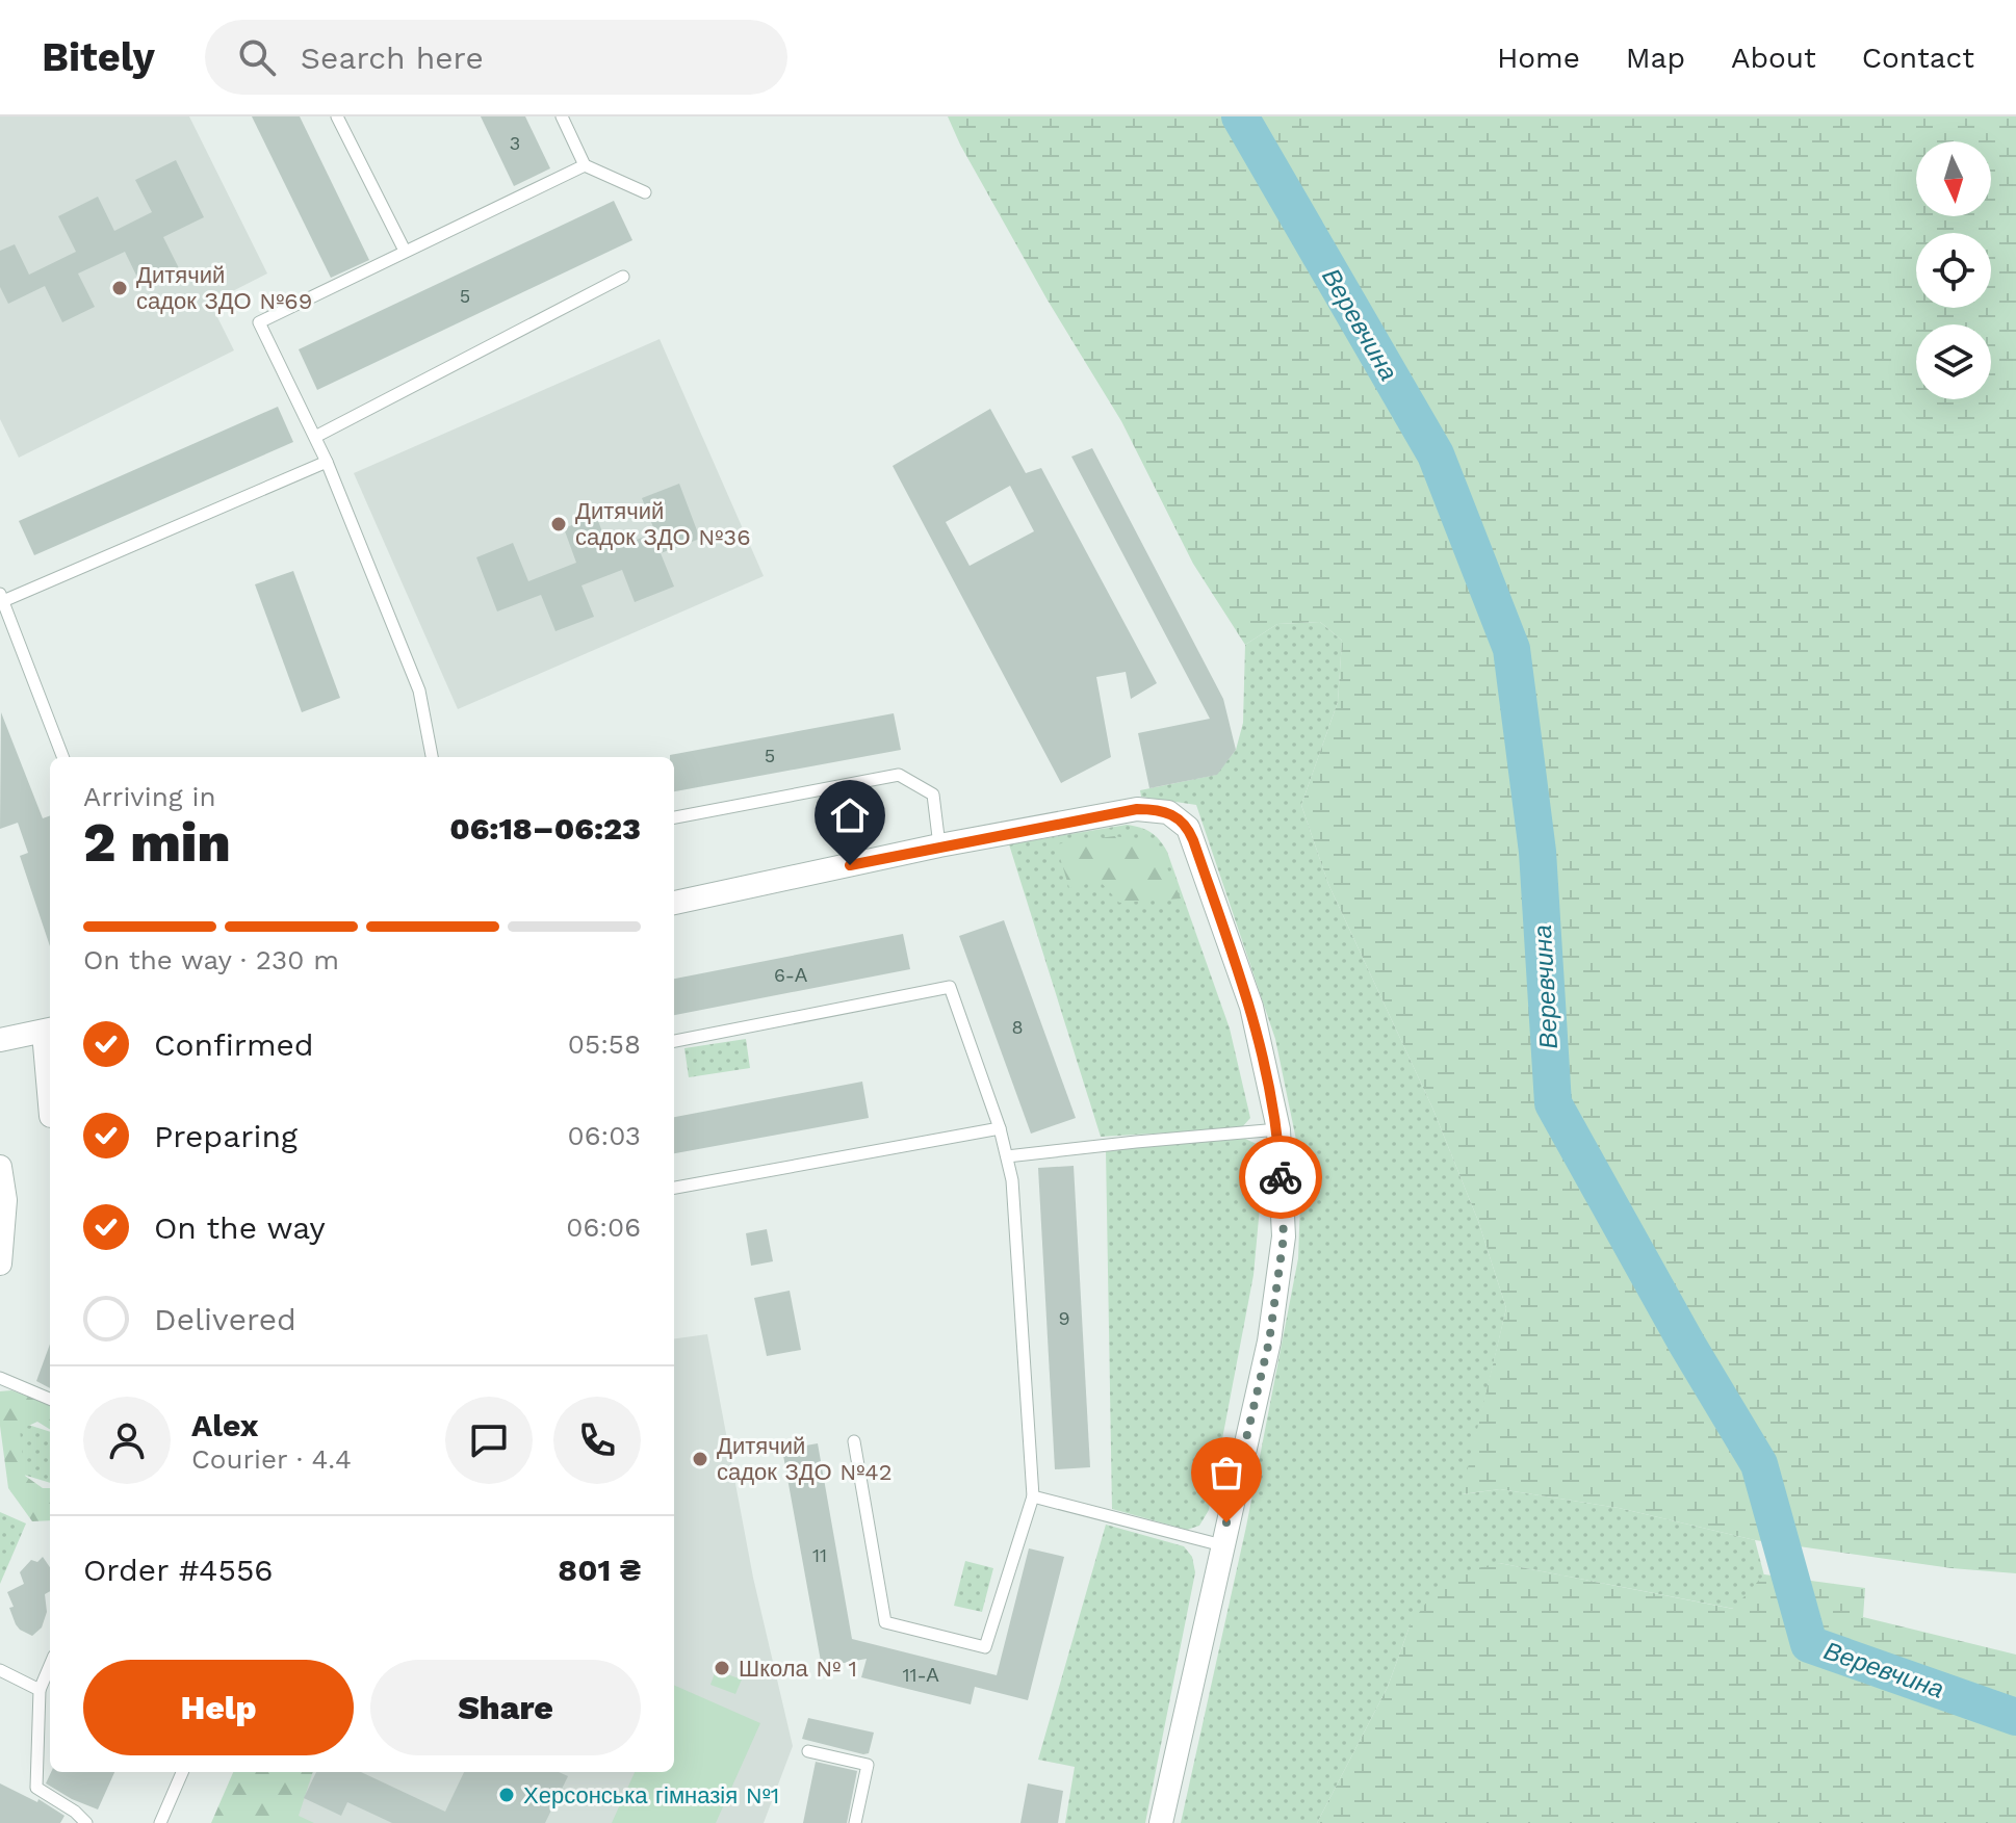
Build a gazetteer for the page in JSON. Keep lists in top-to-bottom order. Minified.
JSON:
{"water":["Веревчина"],"places":["Дитячий садок ЗДО №69","Дитячий садок ЗДО №36","Дитячий садок ЗДО №42","Школа № 1","Херсонська гімназія №1"],"house_numbers":["3","5","5","6-А","8","9","11","11-А"],"north":"bottom","page":{"header":"Bitely","search":"Search here","nav":["Home","Map","About","Contact"],"heading":["2 min","Arriving in","06:18–06:23"],"panel":["Alex","Courier · 4.4","Order #4556","801 ₴"],"bar":"On the way · 230 m","list":[["Confirmed","05:58"],["Preparing","06:03"],["On the way","06:06"],"Delivered"],"buttons":["Help","Share"]}}
